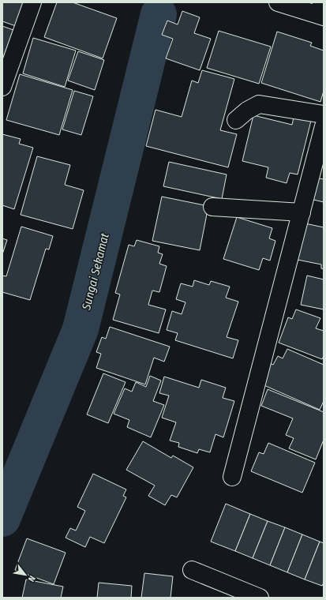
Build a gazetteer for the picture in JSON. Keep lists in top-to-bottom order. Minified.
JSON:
{"water":["Sungai Sekamat"],"north":"bottom right"}
